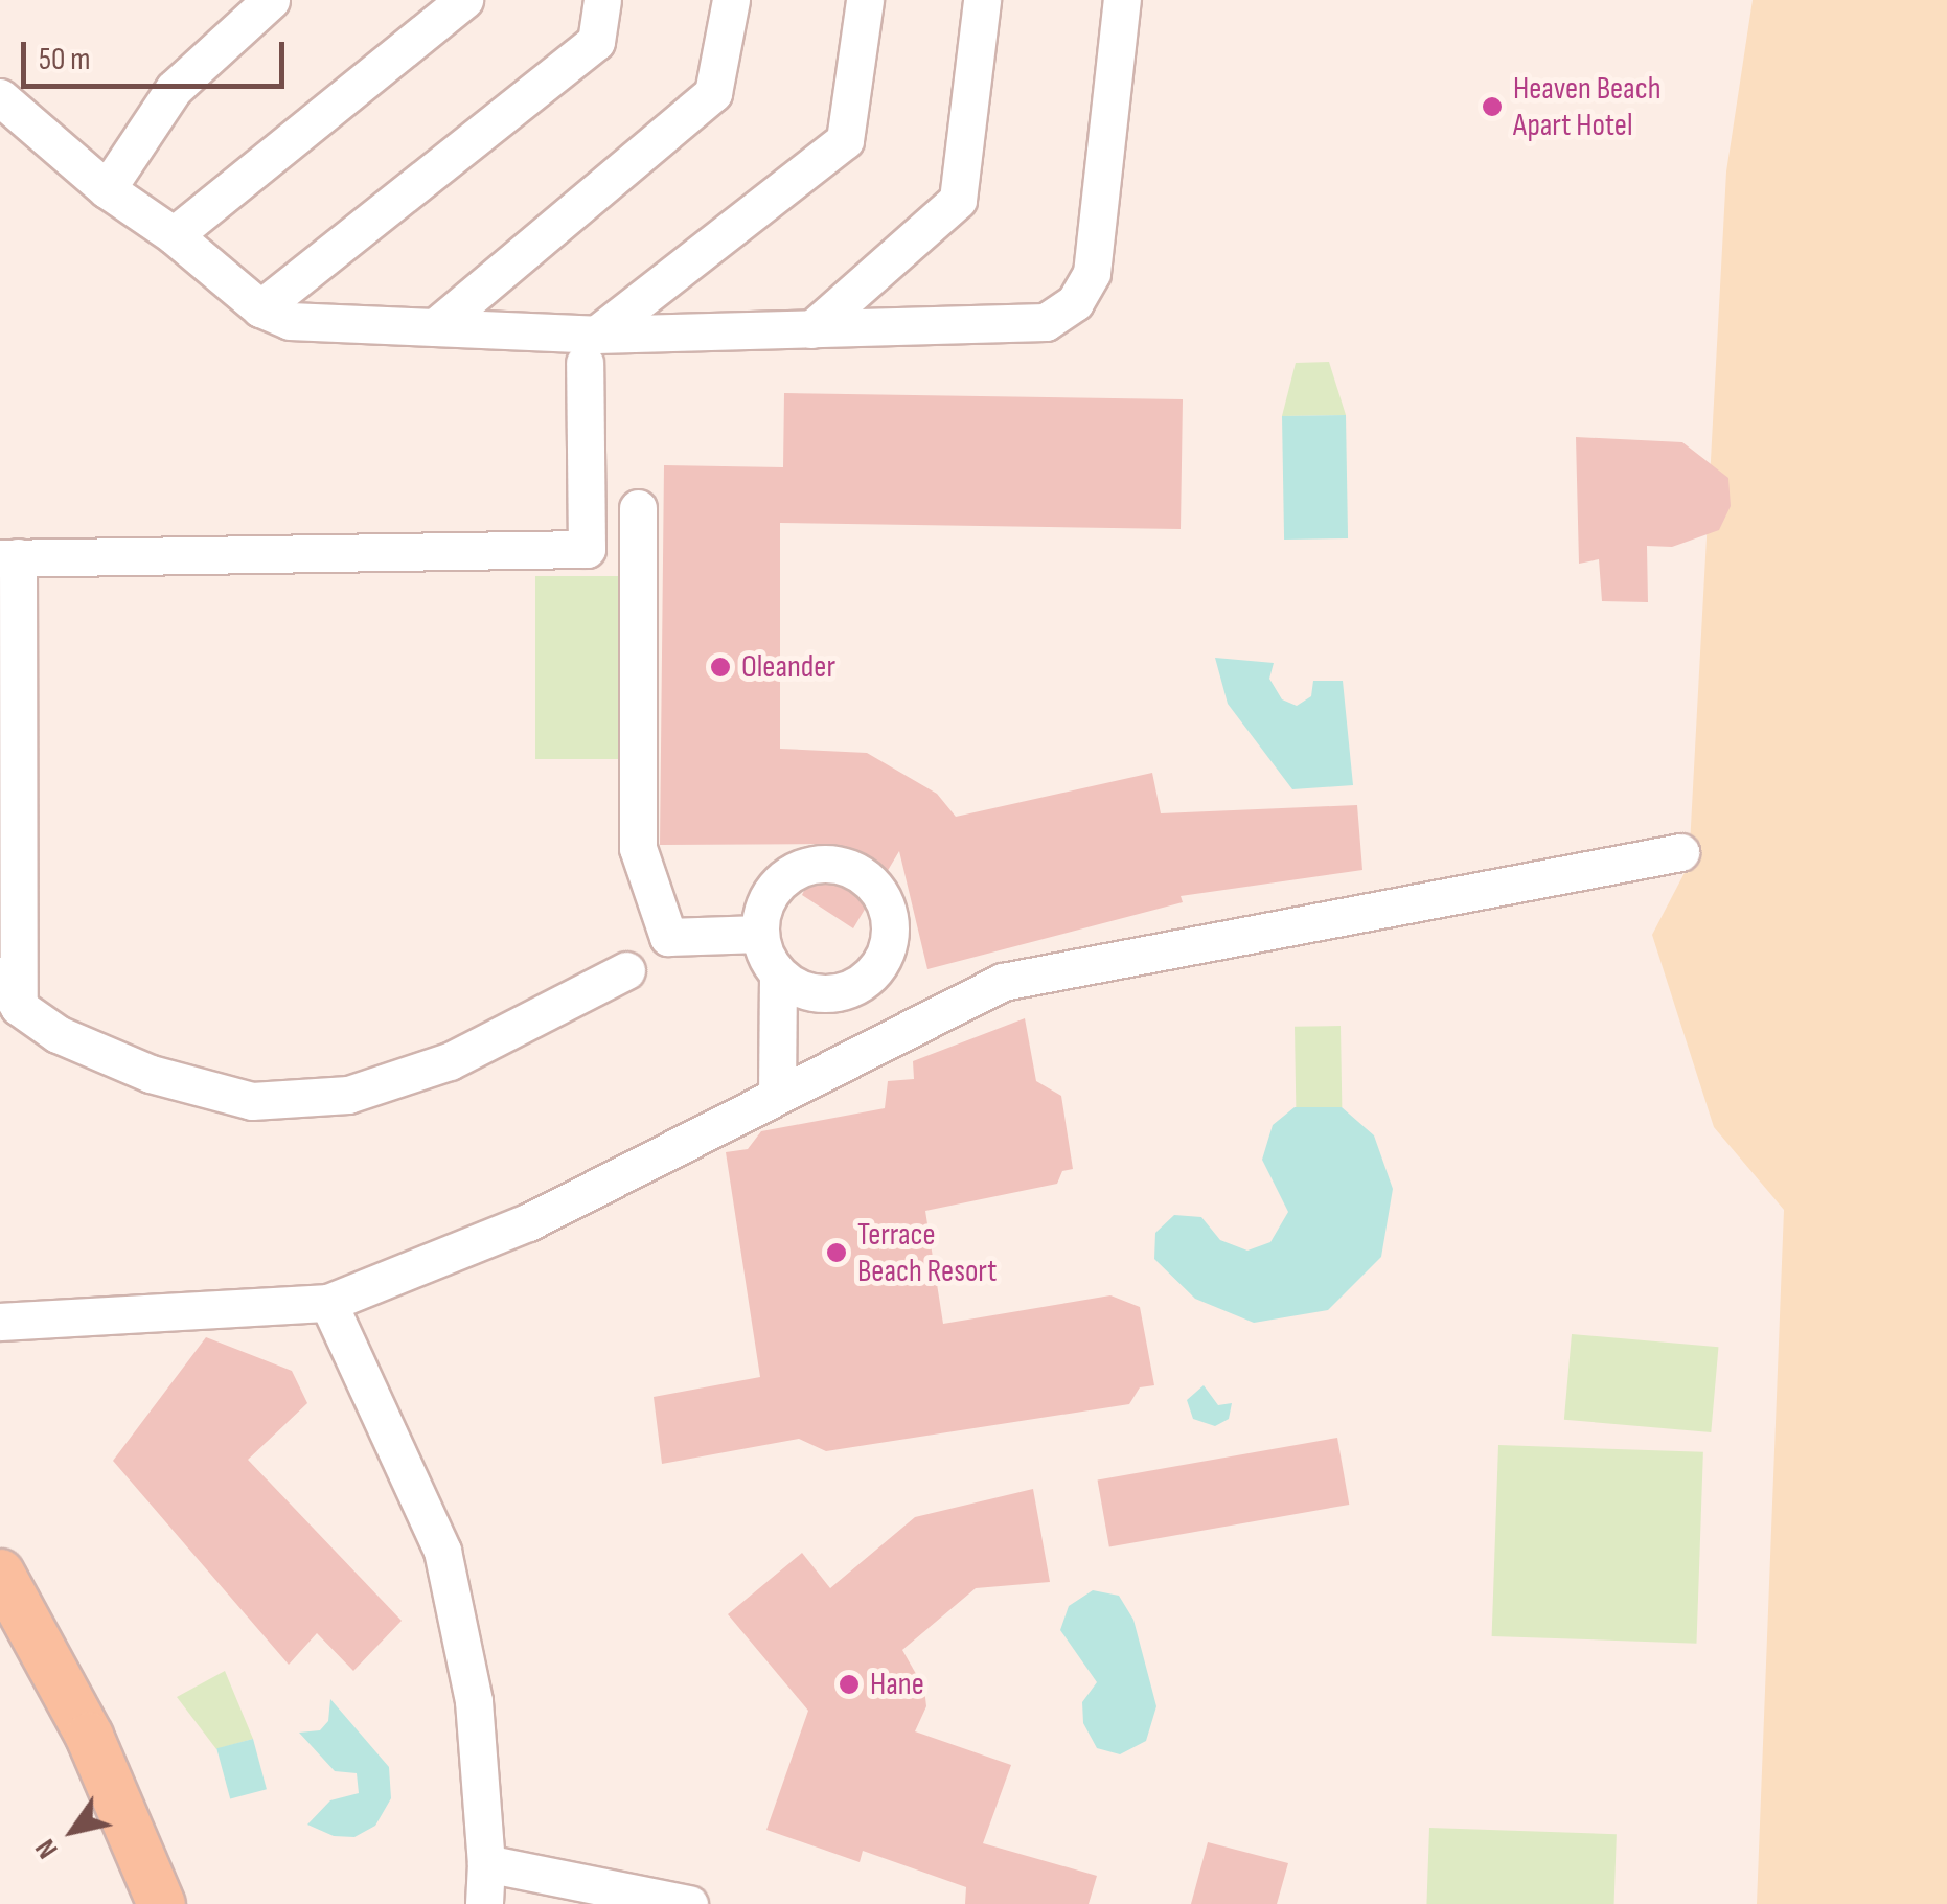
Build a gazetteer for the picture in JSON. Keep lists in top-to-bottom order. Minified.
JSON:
{"places":["Heaven Beach Apart Hotel","Oleander","Terrace Beach Resort","Hane"],"scale_bar":"50 m","north":"bottom left"}
